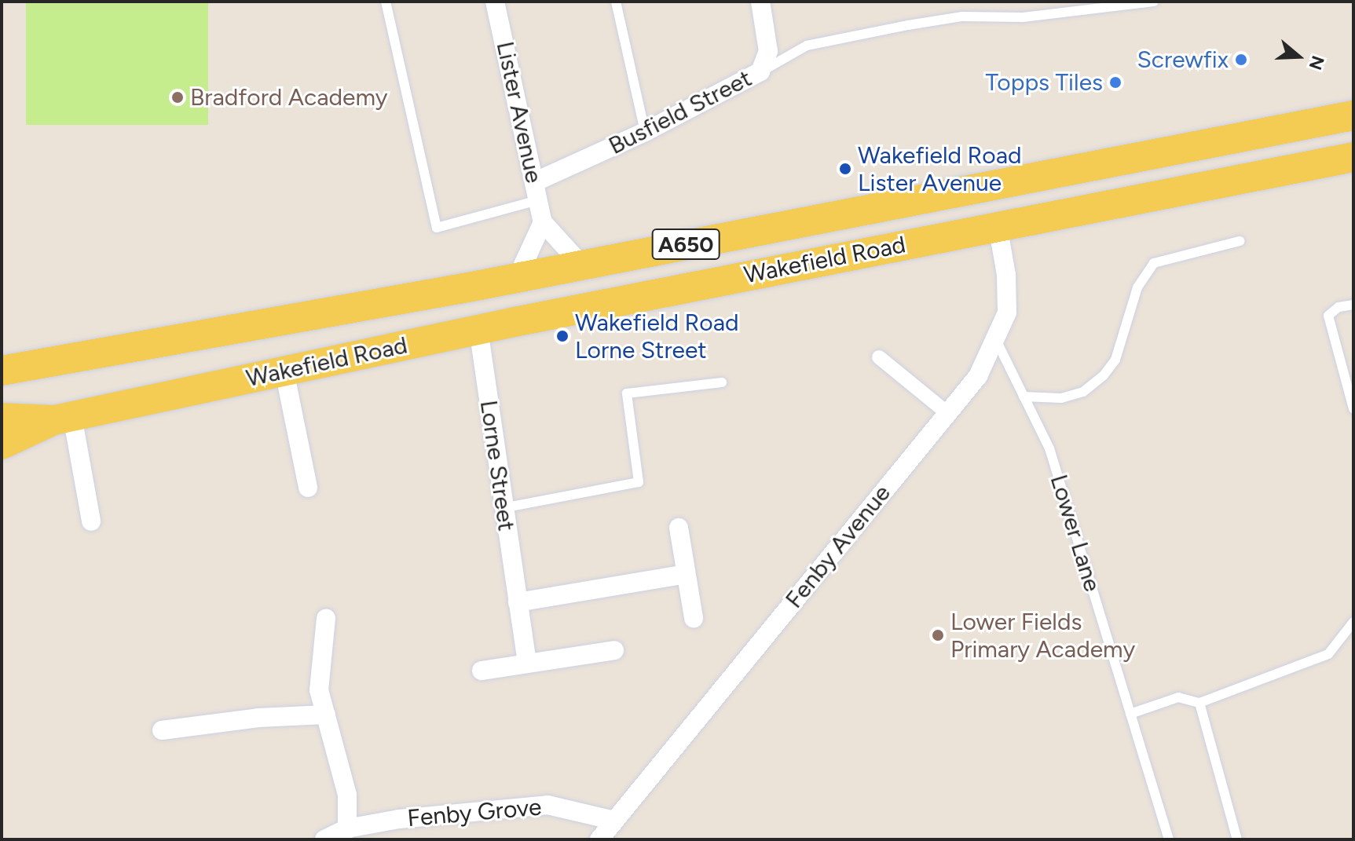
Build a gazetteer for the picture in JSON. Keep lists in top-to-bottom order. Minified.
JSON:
{"streets":{"main road":["A650","Wakefield Road"],"street":["Lister Avenue","Busfield Street","Lorne Street","Fenby Avenue","Fenby Grove"],"lane":["Lower Lane"]},"crossings":[["Lister Avenue","Busfield Street"],["Wakefield Road","Lorne Street"],["Wakefield Road","Fenby Avenue"],["Lower Lane","Fenby Avenue"],["Fenby Avenue","Fenby Grove"]],"places":["Screwfix","Topps Tiles","Bradford Academy","Wakefield Road Lister Avenue","Wakefield Road Lorne Street","Lower Fields Primary Academy"],"north":"right"}
